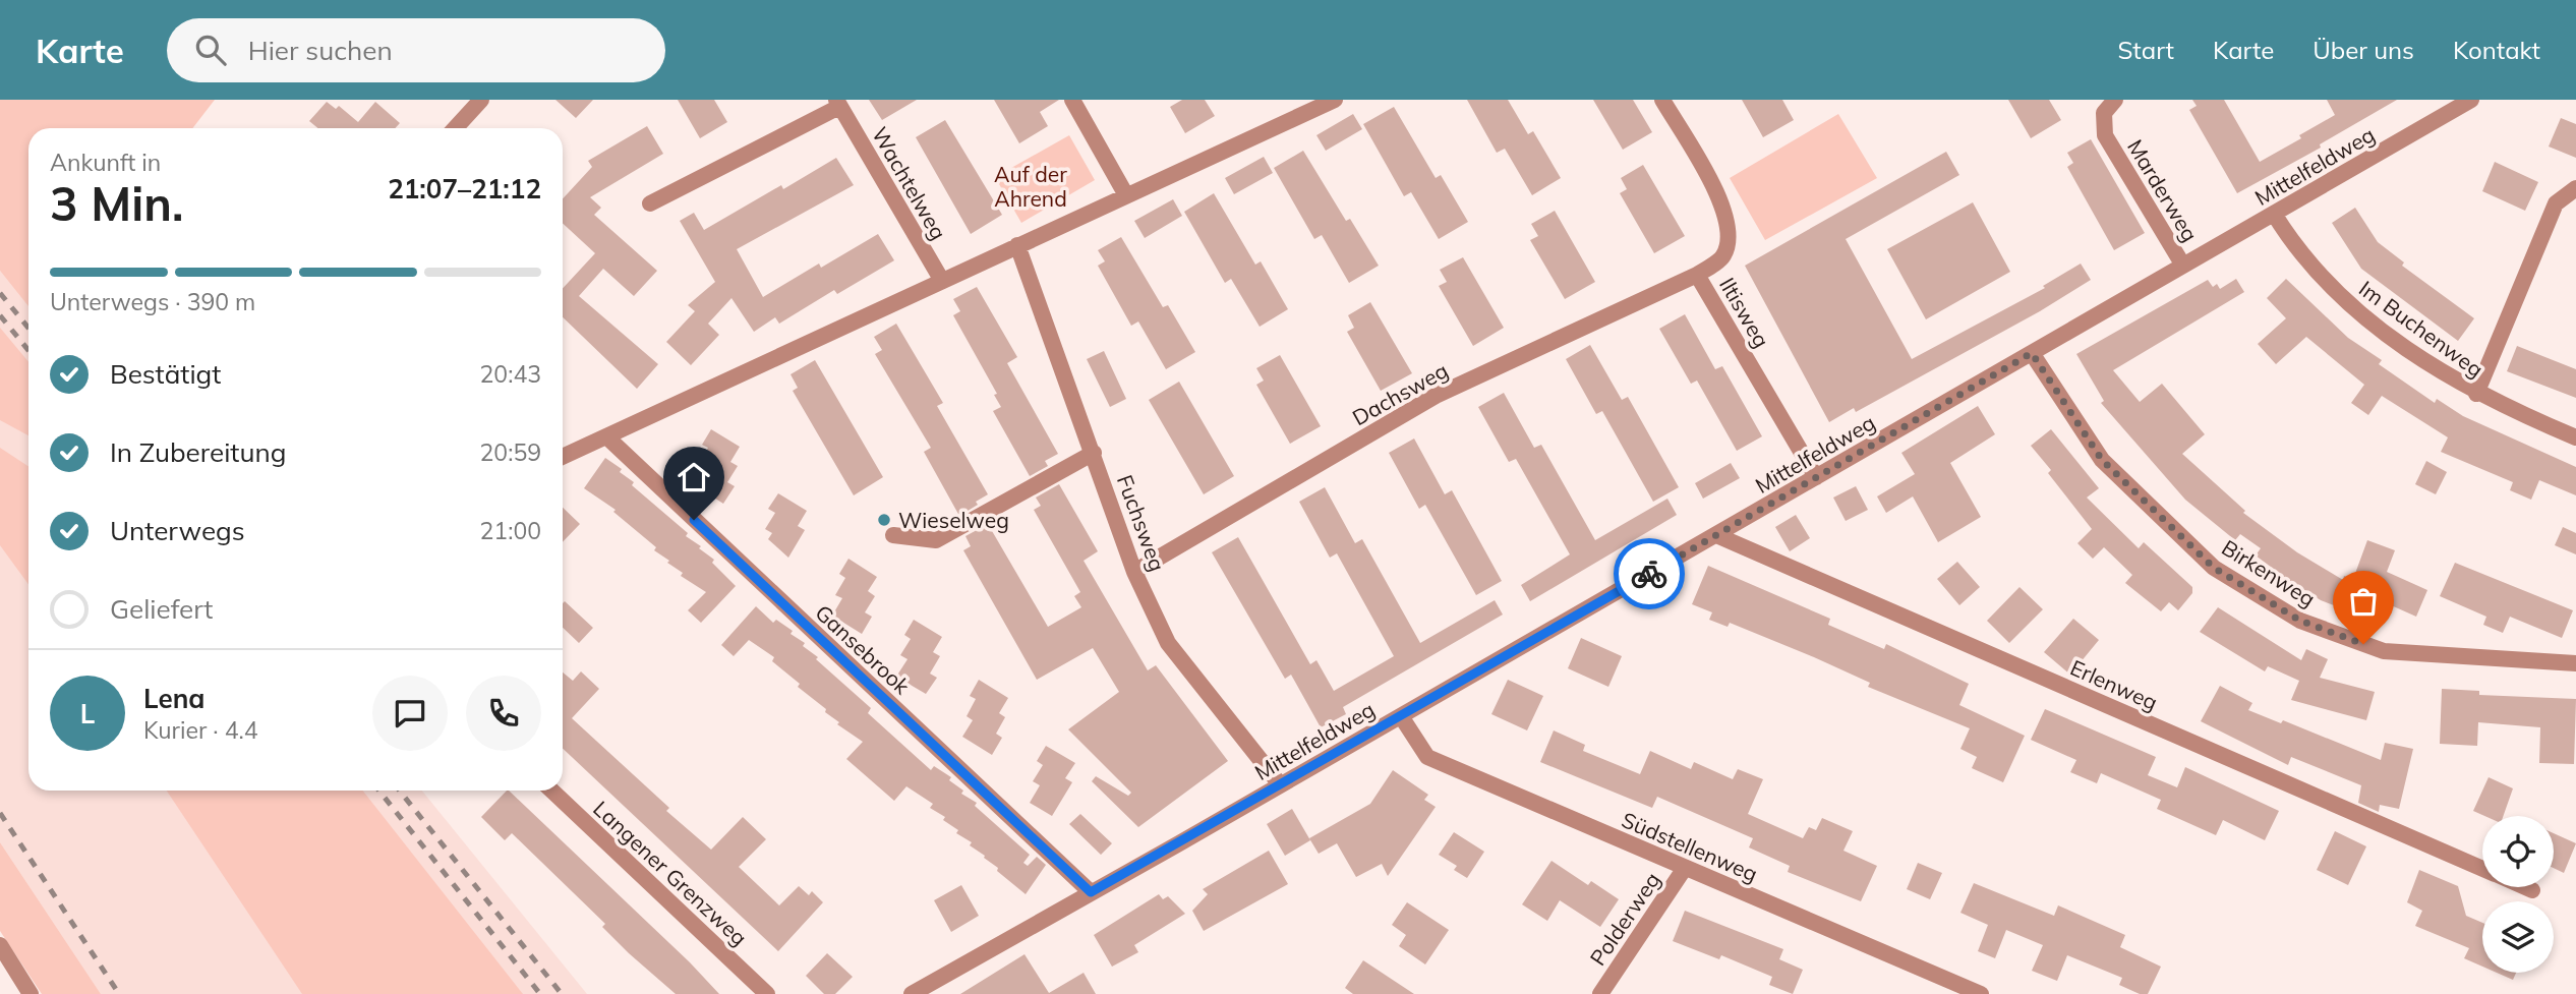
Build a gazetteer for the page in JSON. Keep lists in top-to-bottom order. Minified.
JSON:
{"streets":{"street":["Mittelfeldweg","Wachtelweg","Marderweg","Iltisweg","Im Buchenweg","Dachsweg","Fuchsweg","Birkenweg","Gansebrook","Erlenweg","Südstellenweg","Langener Grenzweg","Polderweg"]},"crossings":[["Mittelfeldweg","Marderweg"],["Mittelfeldweg","Iltisweg"],["Mittelfeldweg","Im Buchenweg"],["Mittelfeldweg","Fuchsweg"],["Mittelfeldweg","Birkenweg"],["Mittelfeldweg","Gansebrook"],["Mittelfeldweg","Erlenweg"],["Mittelfeldweg","Südstellenweg"],["Iltisweg","Dachsweg"],["Dachsweg","Fuchsweg"],["Südstellenweg","Polderweg"]],"parks":["Auf der Ahrend"],"places":["Wieselweg"],"page":{"header":"Karte","search":"Hier suchen","nav":["Start","Karte","Über uns","Kontakt"],"heading":["3 Min.","Ankunft in","21:07–21:12"],"panel":["Lena","Kurier · 4.4"],"bar":"Unterwegs · 390 m","list":[["Bestätigt","20:43"],["In Zubereitung","20:59"],["Unterwegs","21:00"],"Geliefert"],"round":"L"}}
